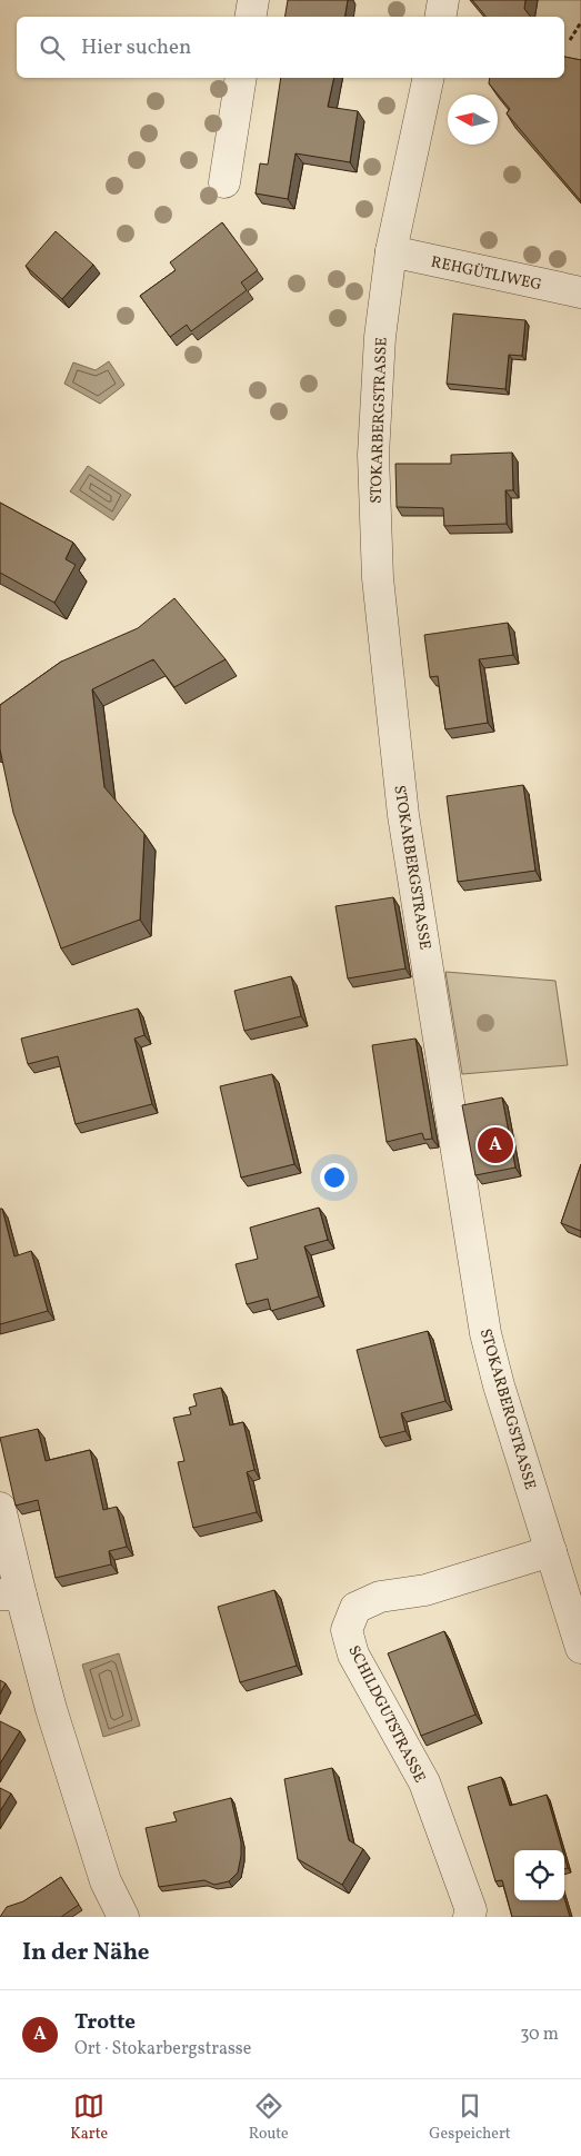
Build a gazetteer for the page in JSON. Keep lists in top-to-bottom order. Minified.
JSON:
{"streets":{"street":["REHGÜTLIWEG","STOKARBERGSTRASSE","SCHILDGUTSTRASSE"]},"crossings":[["REHGÜTLIWEG","STOKARBERGSTRASSE"],["STOKARBERGSTRASSE","SCHILDGUTSTRASSE"]],"north":"left","page":{"search":"Hier suchen","pins":"A","heading":"In der Nähe","list":[{"mark":"A","name":"Trotte","note":"Ort · Stokarbergstrasse","value":"30 m"}],"nav":["Karte","Route","Gespeichert"]}}
